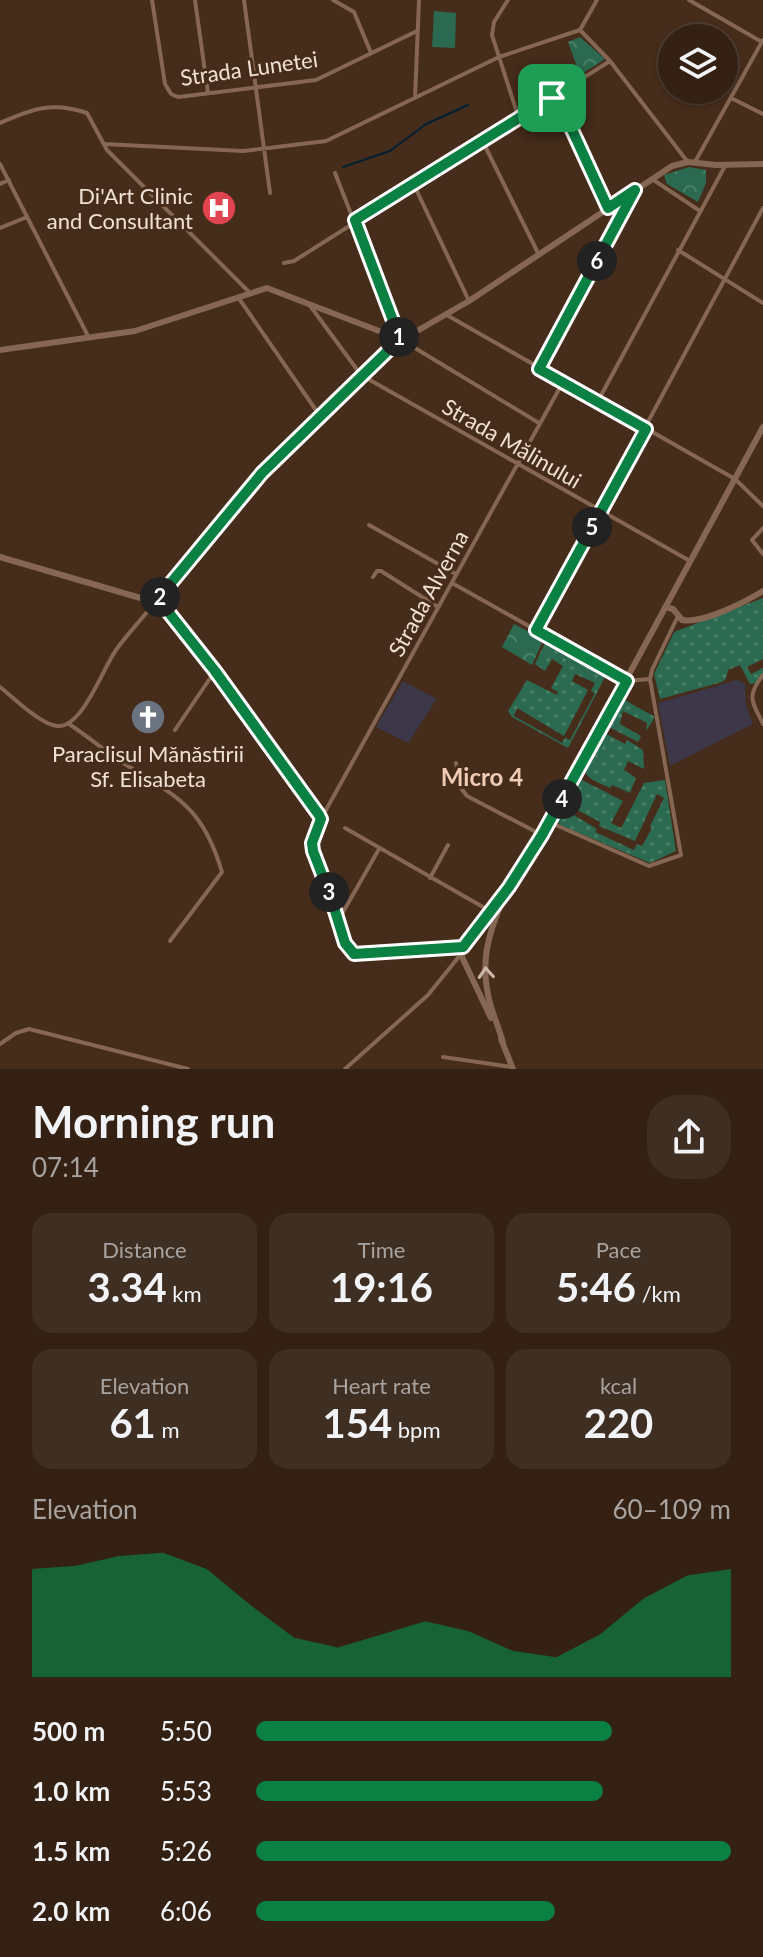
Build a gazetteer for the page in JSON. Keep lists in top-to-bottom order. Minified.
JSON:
{"streets":{"street":["Strada Lunetei","Strada Mălinului","Strada Alverna"]},"crossings":[["Strada Mălinului","Strada Alverna"]],"districts":["Micro 4"],"places":{"hospital":["Di'Art Clinic and Consultant"],"church":["Paraclisul Mănăstirii Sf. Elisabeta"]},"page":{"pins":["6","1","5","2","4","3"],"heading":["Morning run","07:14"],"stats":[["Distance","3.34 km"],["Time","19:16"],["Pace","5:46 /km"],["Elevation","61 m"],["Heart rate","154 bpm"],["kcal","220"]],"chart":["Elevation","60–109 m"],"list":[{"name":"500 m","note":"5:50"},{"name":"1.0 km","note":"5:53"},{"name":"1.5 km","note":"5:26"},{"name":"2.0 km","note":"6:06"}]}}
